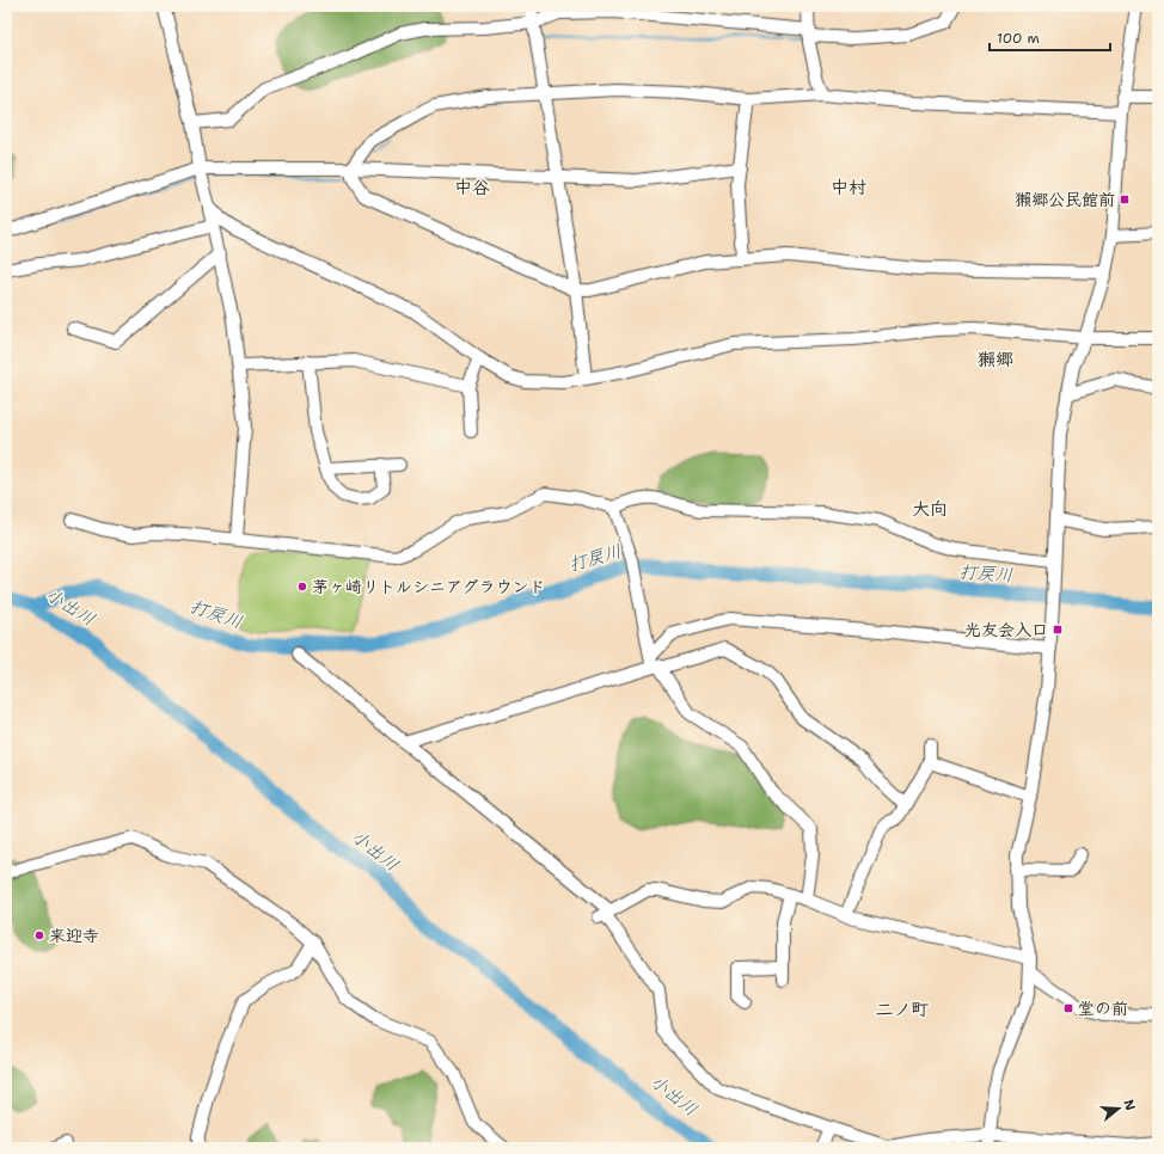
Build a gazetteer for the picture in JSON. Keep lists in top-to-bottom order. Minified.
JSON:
{"districts":["中谷","中村","獺郷","大向","二ノ町"],"water":["打戻川","小出川"],"places":{"transit":["獺郷公民館前","光友会入口","堂の前"],"other":["茅ヶ崎リトルシニアグラウンド","来迎寺"]},"scale_bar":"100 m","north":"right"}
